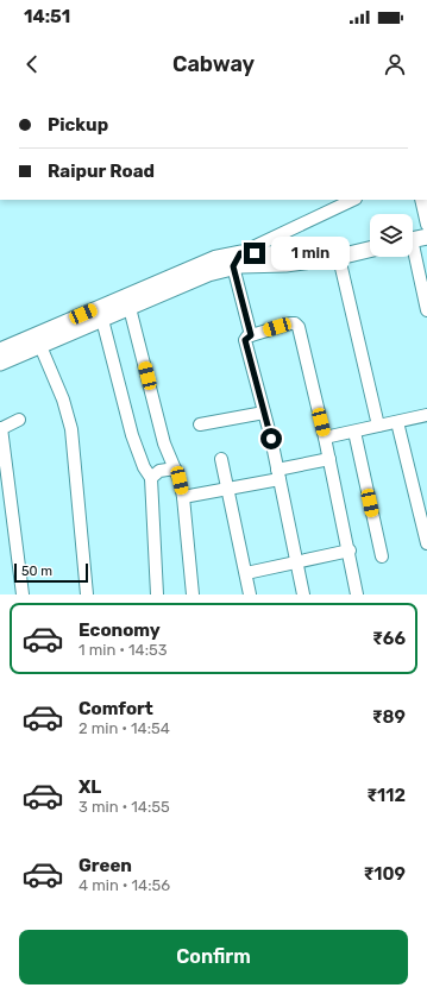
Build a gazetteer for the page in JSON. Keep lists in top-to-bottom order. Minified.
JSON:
{"scale_bar":"50 m","page":{"status":"14:51","header":"Cabway","banner":["Pickup","Raipur Road"],"bubble":"1 min","scale":"50 m","list":[{"name":"Economy","note":"1 min · 14:53","value":"₹66"},{"name":"Comfort","note":"2 min · 14:54","value":"₹89"},{"name":"XL","note":"3 min · 14:55","value":"₹112"},{"name":"Green","note":"4 min · 14:56","value":"₹109"}],"buttons":"Confirm"}}
